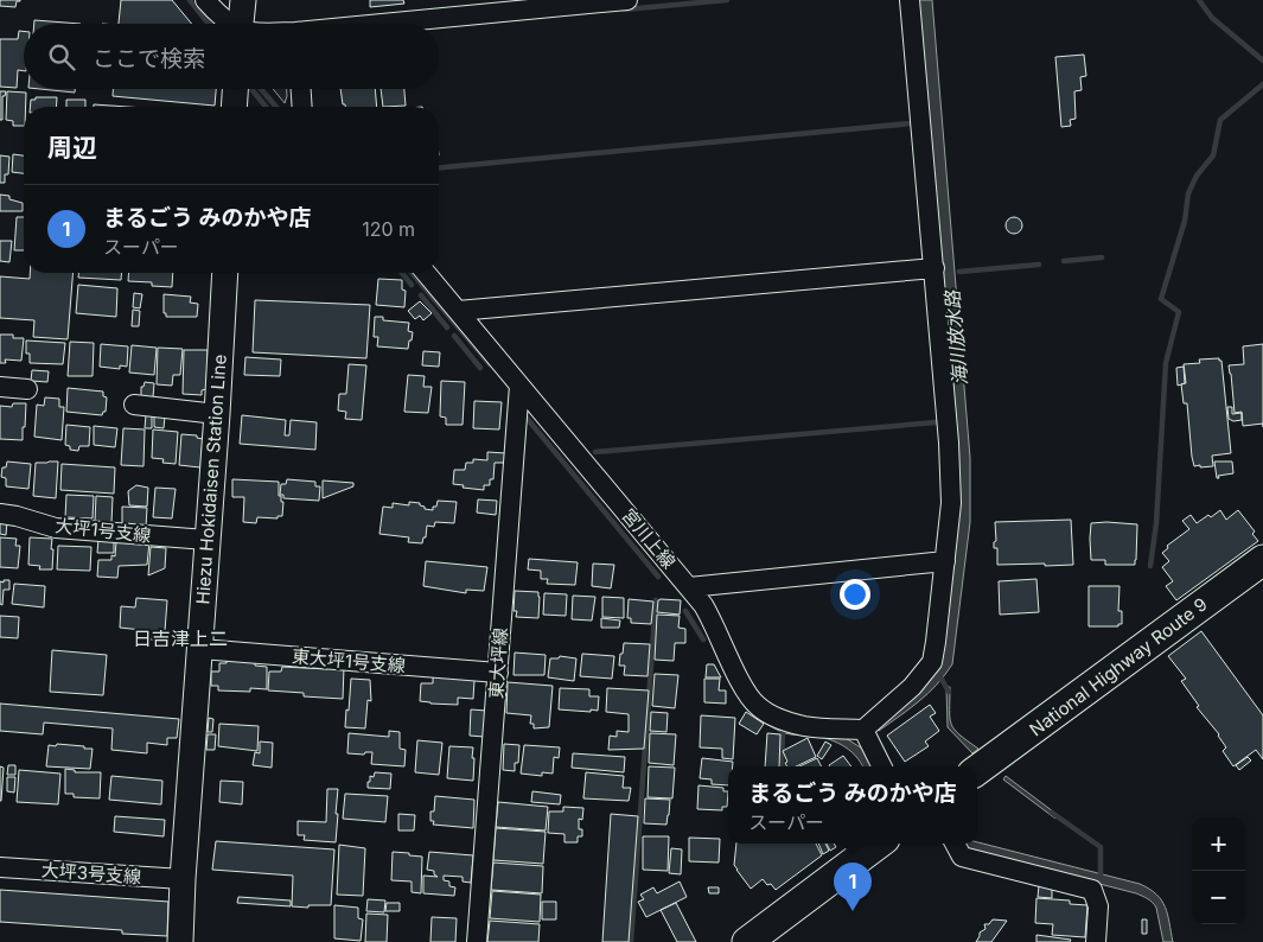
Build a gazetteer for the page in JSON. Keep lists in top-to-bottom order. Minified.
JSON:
{"streets":{"highway":["National Highway Route 9"],"main road":["Hiezu Hokidaisen Station Line"],"street":["大坪1号支線","宮川上線","東大坪1号支線","東大坪線","大坪3号支線"]},"crossings":[["Hiezu Hokidaisen Station Line","大坪1号支線"],["Hiezu Hokidaisen Station Line","東大坪1号支線"],["Hiezu Hokidaisen Station Line","大坪3号支線"],["宮川上線","東大坪線"],["東大坪1号支線","東大坪線"]],"districts":["日吉津上二"],"water":["海川放水路"],"page":{"search":"ここで検索","heading":"周辺","list":[{"mark":"1","name":"まるごう みのかや店","note":"スーパー","value":"120 m"}],"popup":["まるごう みのかや店","スーパー"],"map_buttons":["+","−"],"pins":"1"}}
